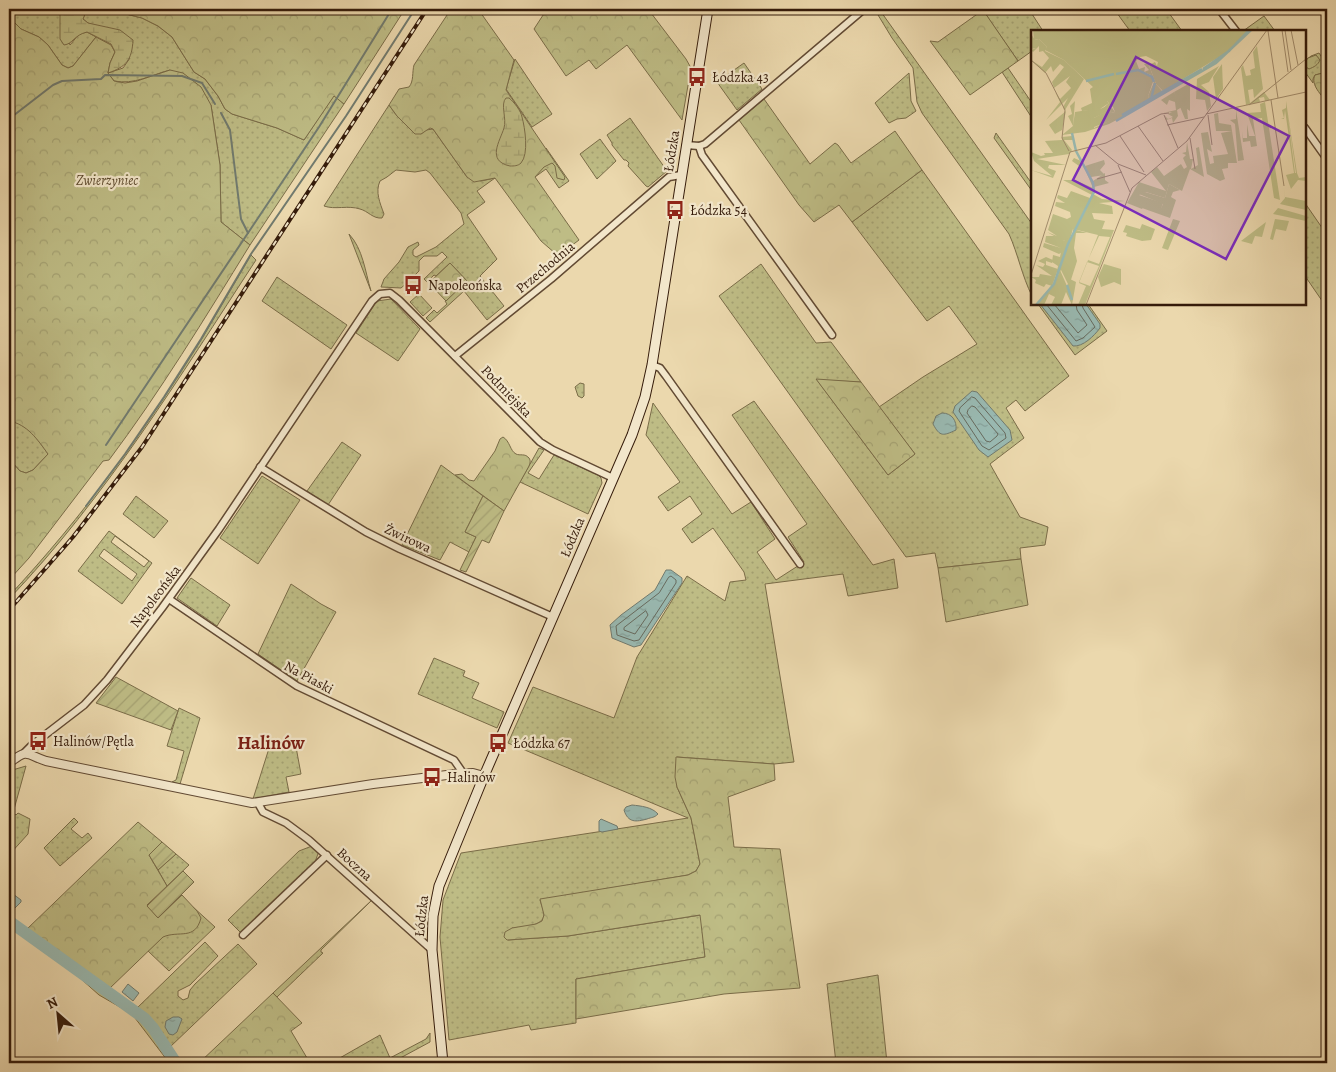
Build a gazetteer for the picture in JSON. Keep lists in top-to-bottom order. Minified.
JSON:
{"streets":{"main road":["Łódzka"],"street":["Przechodnia","Podmiejska","Żwirowa","Napoleońska","Na Piaski","Boczna"]},"crossings":[["Łódzka","Przechodnia"],["Łódzka","Podmiejska"],["Łódzka","Żwirowa"],["Łódzka","Boczna"],["Przechodnia","Podmiejska"],["Podmiejska","Napoleońska"],["Żwirowa","Napoleońska"],["Napoleońska","Na Piaski"]],"districts":["Halinów"],"parks":["Zwierzyniec"],"places":{"bus stop":["Łódzka 43","Łódzka 54","Napoleońska","Halinów/Pętla","Łódzka 67","Halinów"]},"north":"top left"}
